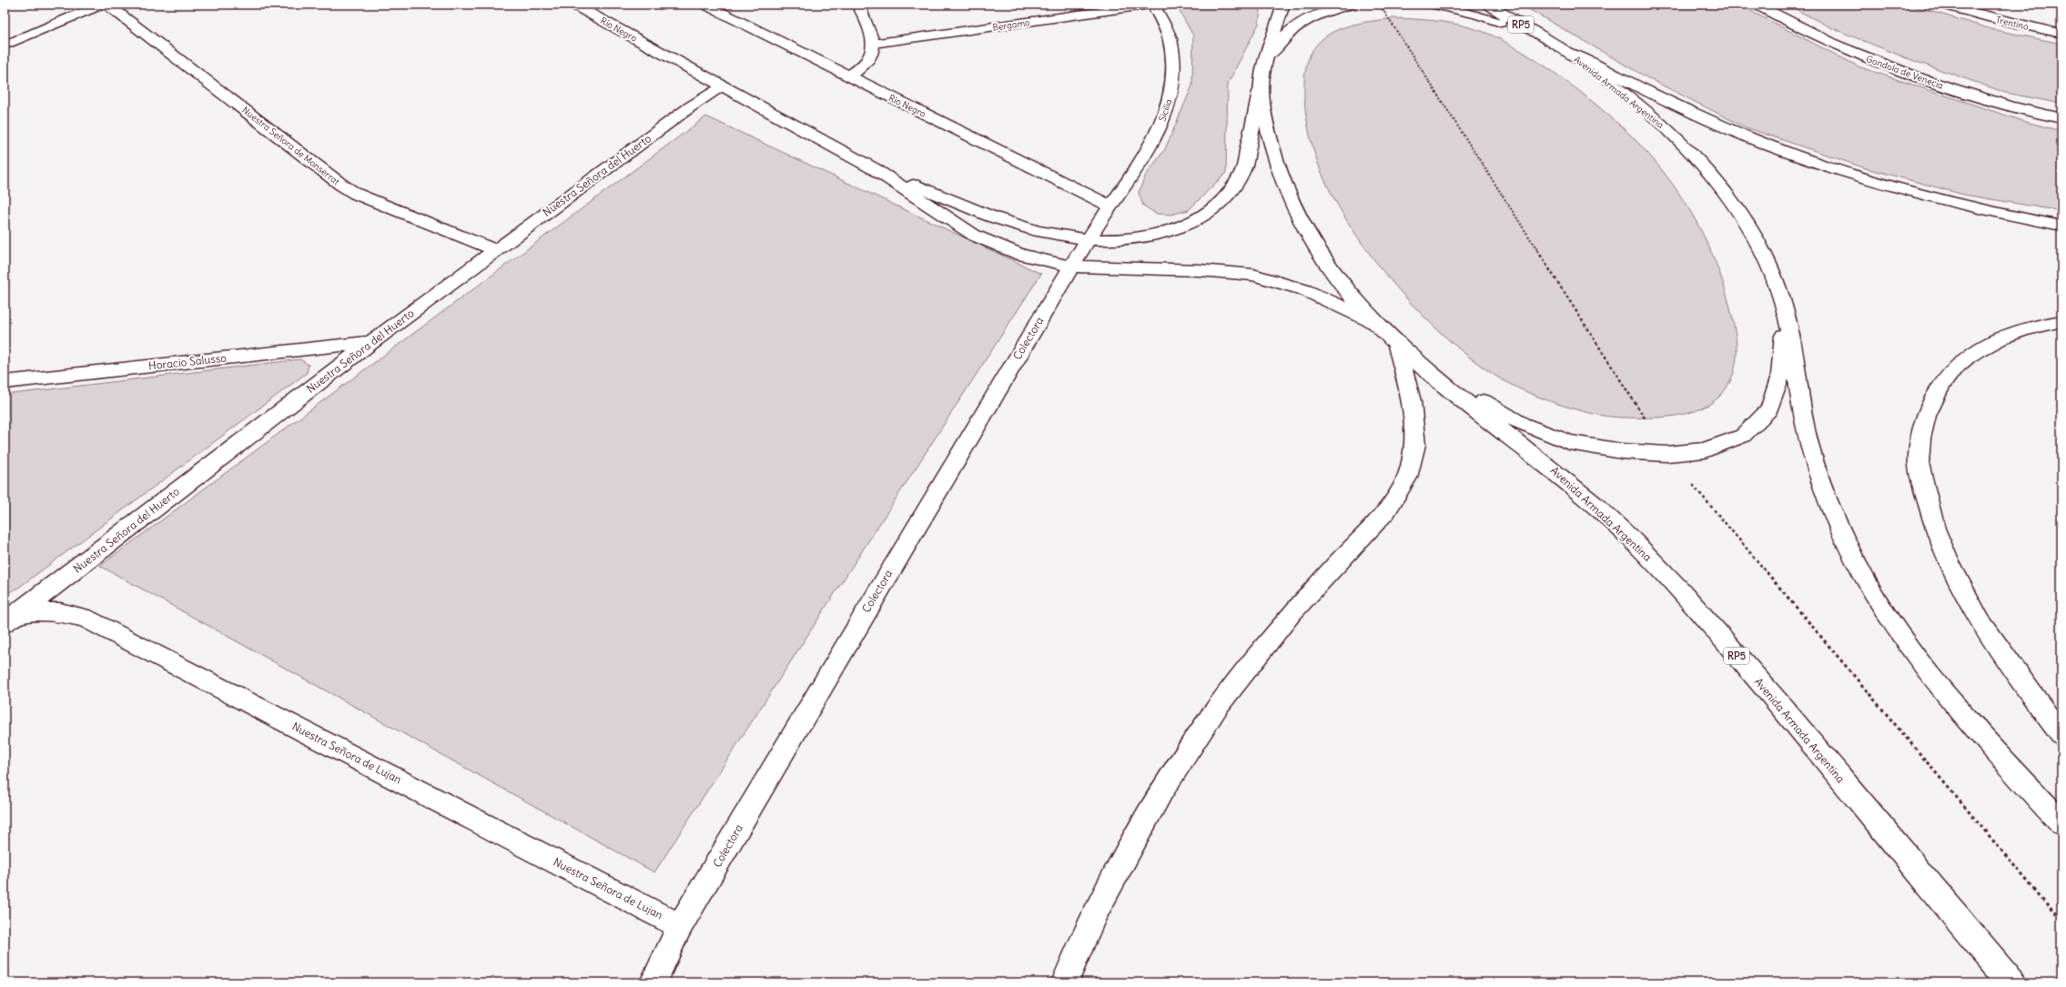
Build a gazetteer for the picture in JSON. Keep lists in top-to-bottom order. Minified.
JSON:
{"streets":{"main road":["Trentino","Bergamo","RP5","Río Negro","Gondola de Venecia","Avenida Armada Argentina","Sicilia","Nuestra Señora de Monserrat","Nuestra Señora del Huerto","Colectora","Horacio Salusso","Nuestra Señora de Lujan"]},"crossings":[["Río Negro","Avenida Armada Argentina"],["Río Negro","Sicilia"],["Río Negro","Nuestra Señora del Huerto"],["Río Negro","Colectora"],["Sicilia","Colectora"],["Nuestra Señora de Monserrat","Nuestra Señora del Huerto"],["Nuestra Señora del Huerto","Horacio Salusso"],["Nuestra Señora del Huerto","Nuestra Señora de Lujan"],["Colectora","Nuestra Señora de Lujan"]]}
